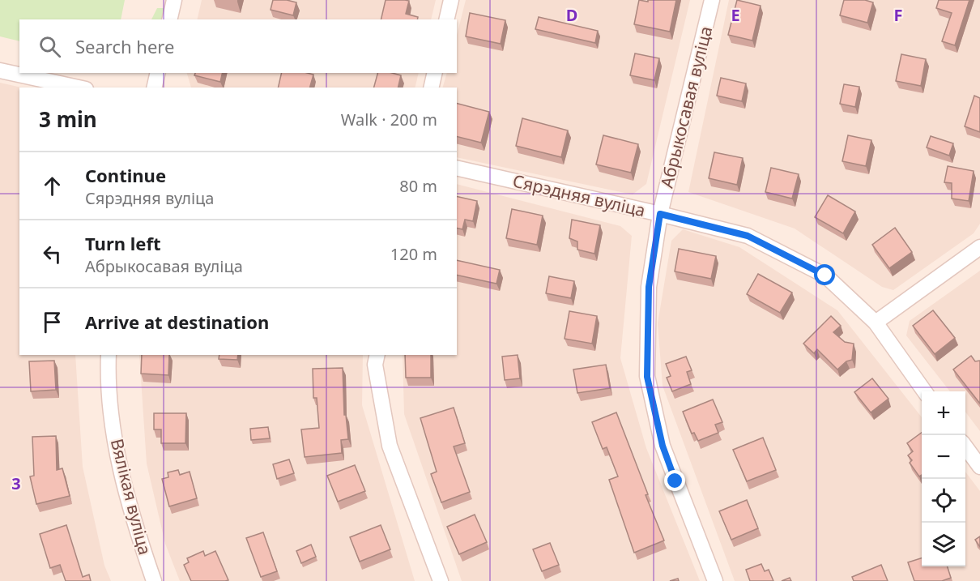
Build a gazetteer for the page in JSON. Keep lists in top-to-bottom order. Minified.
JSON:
{"streets":{"street":["Абрыкосавая вуліца","Сярэдняя вуліца","Вялікая вуліца"]},"crossings":[["Абрыкосавая вуліца","Сярэдняя вуліца"]],"page":{"search":"Search here","heading":["3 min","Walk · 200 m"],"list":[["Continue","Сярэдняя вуліца","80 m"],["Turn left","Абрыкосавая вуліца","120 m"],"Arrive at destination"],"map_buttons":["+","−"]},"grid":{"columns":["D","E","F"],"rows":["3"]}}
